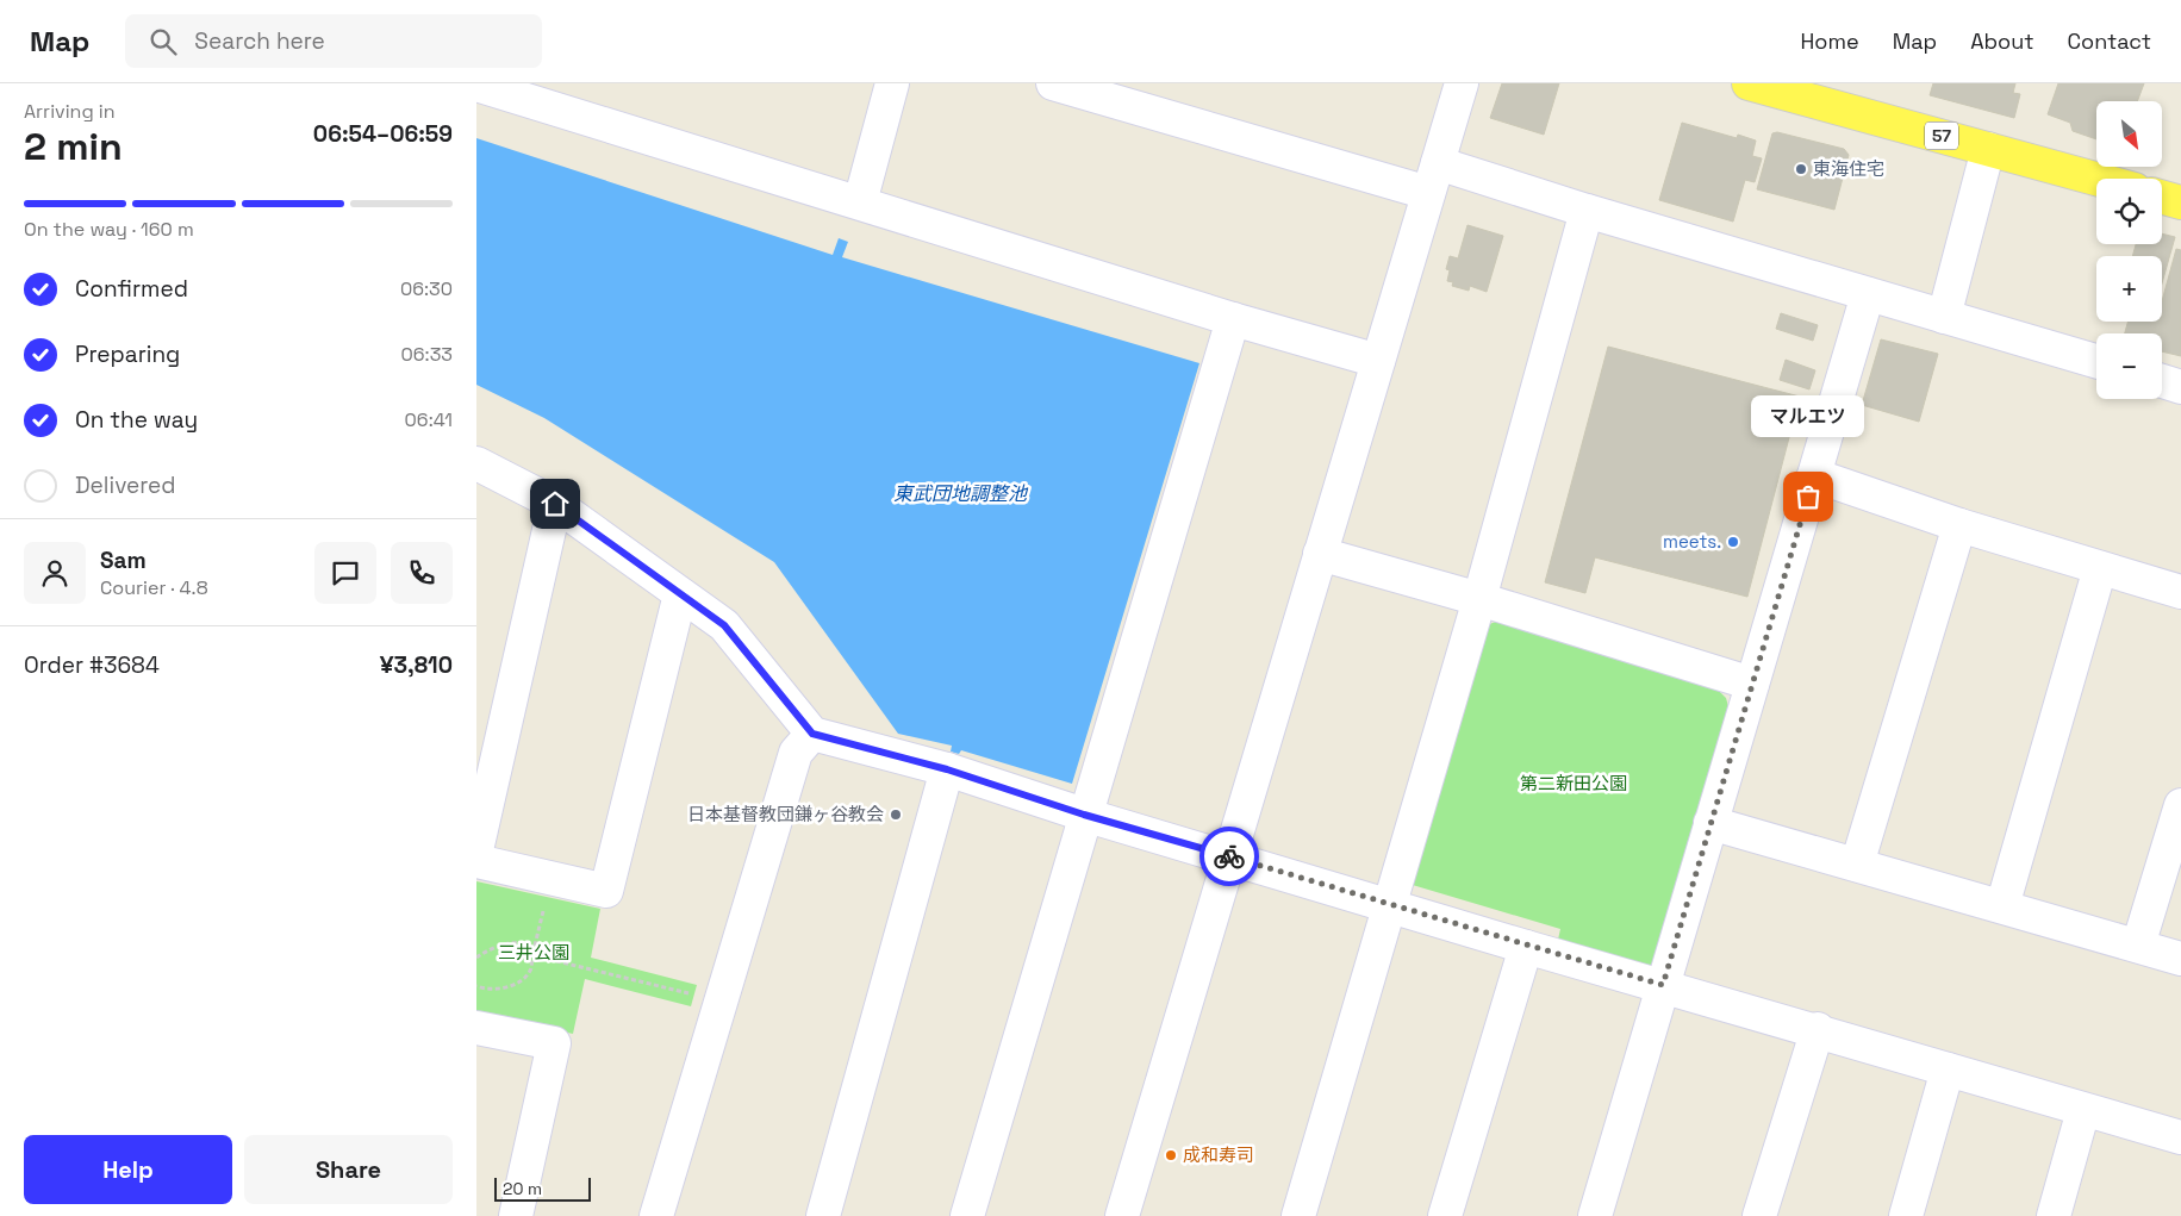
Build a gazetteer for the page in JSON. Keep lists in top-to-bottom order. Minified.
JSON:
{"streets":{"main road":["57"]},"water":["東武団地調整池"],"parks":["第二新田公園","三井公園"],"places":["東海住宅","マルエツ","meets.","日本基督教団鎌ヶ谷教会","成和寿司"],"scale_bar":"20 m","north":"bottom right","page":{"header":"Map","search":"Search here","nav":["Home","Map","About","Contact"],"heading":["2 min","Arriving in","06:54–06:59"],"panel":["Sam","Courier · 4.8","Order #3684","¥3,810"],"map_buttons":["+","−"],"bar":"On the way · 160 m","list":[["Confirmed","06:30"],["Preparing","06:33"],["On the way","06:41"],"Delivered"],"bubble":"マルエツ","buttons":["Help","Share"],"scale":"20 m"}}
